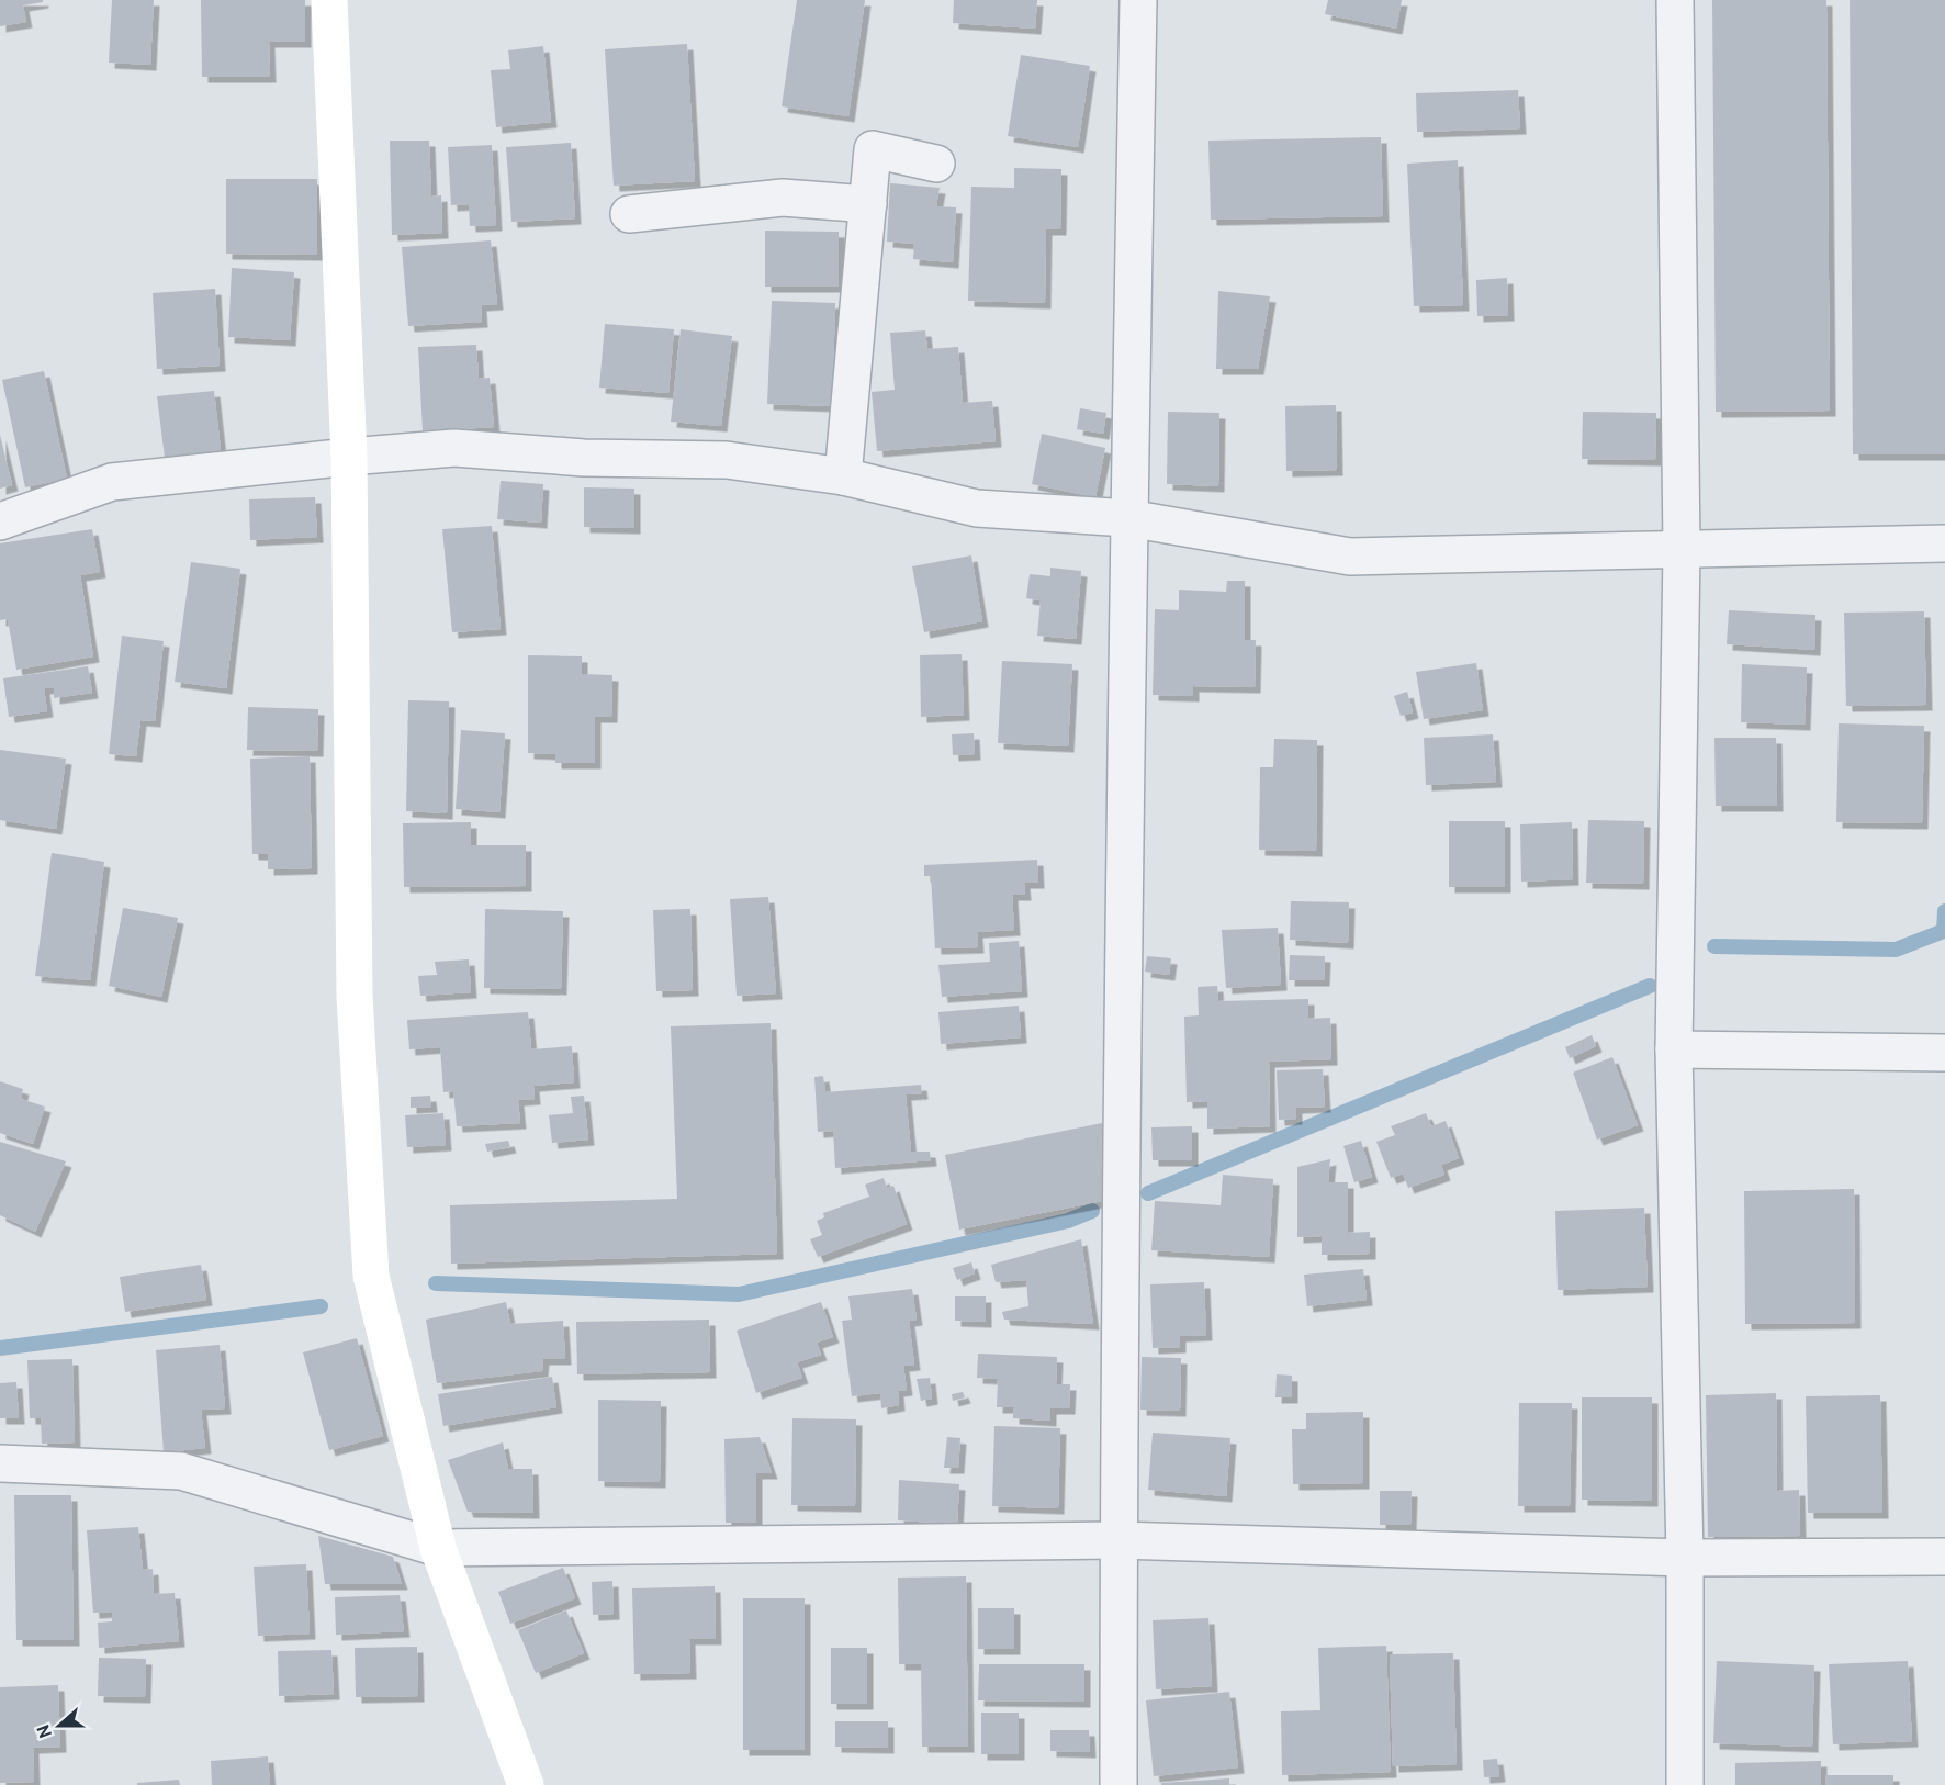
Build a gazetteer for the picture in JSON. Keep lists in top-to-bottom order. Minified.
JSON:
{"north":"left"}
